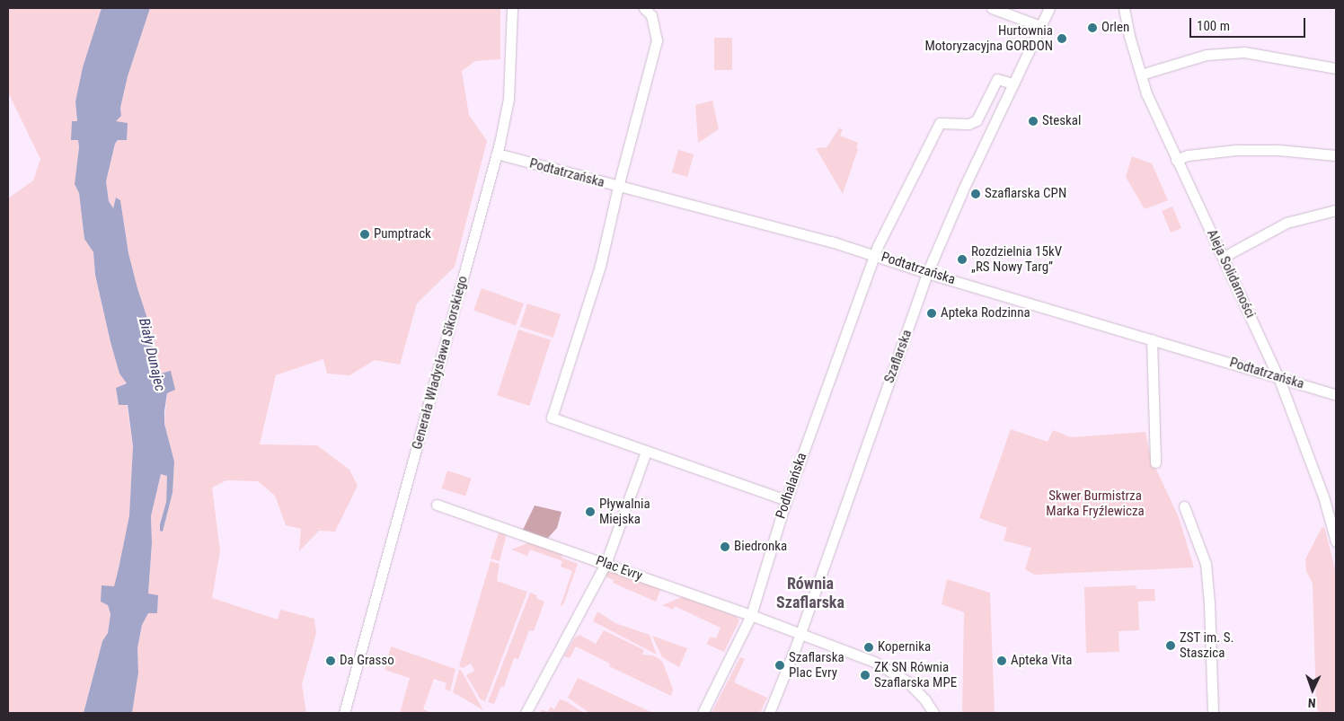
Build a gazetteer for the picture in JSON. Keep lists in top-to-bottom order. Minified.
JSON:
{"streets":{"street":["Podtatrzańska","Aleja Solidarności","Szaflarska","Generała Władysława Sikorskiego","Podhalańska","Plac Evry"]},"crossings":[["Podtatrzańska","Aleja Solidarności"],["Podtatrzańska","Szaflarska"],["Podtatrzańska","Generała Władysława Sikorskiego"],["Podtatrzańska","Podhalańska"],["Szaflarska","Podhalańska"],["Szaflarska","Plac Evry"],["Podhalańska","Plac Evry"]],"districts":["Równia Szaflarska"],"water":["Biały Dunajec"],"parks":["Skwer Burmistrza Marka Fryźlewicza"],"places":["Orlen","Hurtownia Motoryzacyjna GORDON","Steskal","Szaflarska CPN","Pumptrack","Rozdzielnia 15kV „RS Nowy Targ”","Apteka Rodzinna","Pływalnia Miejska","Biedronka","ZST im. S. Staszica","Kopernika","Da Grasso","Apteka Vita","Szaflarska Plac Evry","ZK SN Równia Szaflarska MPE"],"scale_bar":"100 m","north":"bottom"}
